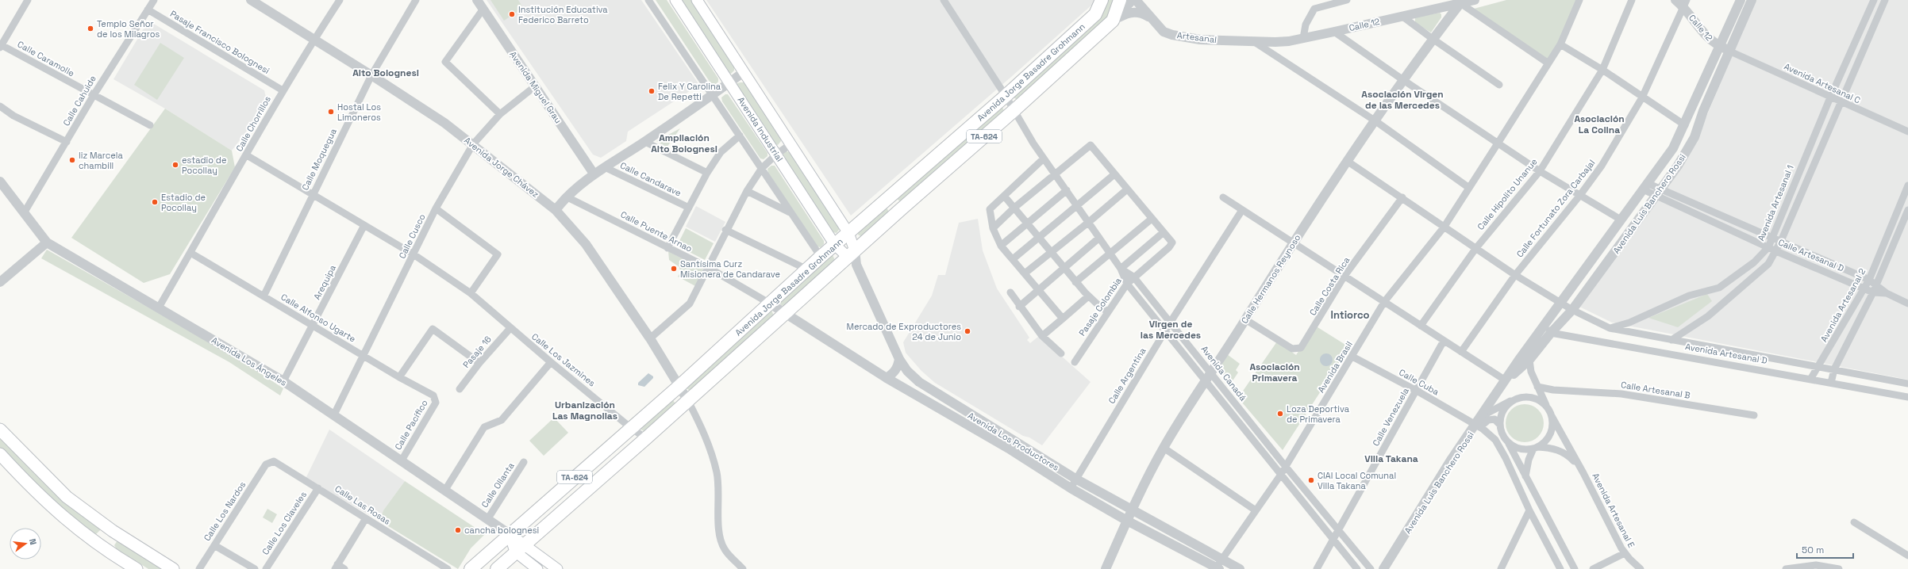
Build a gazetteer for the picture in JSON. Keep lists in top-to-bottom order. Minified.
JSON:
{"streets":{"highway":["Avenida Jorge Basadre Grohmann","TA-624"],"main road":["Avenida Industrial","Avenida Los Ángeles"],"street":["Calle 12","Artesanal","Pasaje Francisco Bolognesi","Calle Caramolle","Avenida Artesanal C","Avenida Miguel Grau","Calle Cahuide","Calle Chorrillos","Calle Moquegua","Avenida Jorge Chávez","Calle Candarave","Calle Hipolito Unanue","Avenida Artesanal 1","Avenida Luis Banchero Rossi","Calle Fortunato Zora Carbajal","Calle Puente Arnao","Calle Cusco","Calle Artesanal D","Calle Hermanos Reynoso","Arequipa","Calle Costa Rica","Avenida Artesanal 2","Pasaje Colombia","Calle Alfonso Ugarte","Pasaje 16","Avenida Artesanal D","Calle Los Jazmines","Avenida Brasil","Avenida Canadá","Calle Argentina","Calle Cuba","Calle Artesanal B","Calle Venezuela","Calle Pacífico","Avenida Los Productores","Calle Ollanta","Calle Las Rosas","Avenida Artesanal E","Calle Los Nardos","Calle Los Claveles"]},"crossings":[["Calle 12","Artesanal"],["Calle 12","Avenida Artesanal C"],["Calle 12","Avenida Luis Banchero Rossi"],["Calle 12","Calle Fortunato Zora Carbajal"],["Calle 12","Calle Hermanos Reynoso"],["Pasaje Francisco Bolognesi","Calle Cahuide"],["Pasaje Francisco Bolognesi","Calle Chorrillos"],["Calle Caramolle","Calle Cahuide"],["Avenida Jorge Basadre Grohmann","Avenida Industrial"],["Avenida Jorge Basadre Grohmann","Avenida Jorge Chávez"],["Avenida Jorge Basadre Grohmann","Calle Puente Arnao"],["Avenida Jorge Basadre Grohmann","Calle Los Jazmines"],["Avenida Jorge Basadre Grohmann","Avenida Los Ángeles"],["Avenida Jorge Basadre Grohmann","Avenida Los Productores"],["Avenida Artesanal C","Avenida Artesanal 1"],["Avenida Artesanal C","Avenida Luis Banchero Rossi"],["Avenida Miguel Grau","Calle Cusco"],["Calle Cahuide","Avenida Los Ángeles"],["Calle Chorrillos","Avenida Jorge Chávez"],["Calle Chorrillos","Calle Alfonso Ugarte"],["Calle Chorrillos","Calle Los Jazmines"],["Calle Chorrillos","Avenida Los Ángeles"],["Avenida Industrial","Avenida Los Productores"],["Calle Moquegua","Avenida Jorge Chávez"],["Calle Moquegua","Calle Alfonso Ugarte"],["Calle Moquegua","Calle Los Jazmines"],["Avenida Jorge Chávez","Calle Cusco"],["Calle Hipolito Unanue","Avenida Artesanal D"],["Avenida Artesanal 1","Calle Artesanal D"],["Avenida Artesanal 1","Avenida Artesanal D"],["Avenida Luis Banchero Rossi","Calle Artesanal D"],["Avenida Luis Banchero Rossi","Avenida Artesanal D"],["Avenida Luis Banchero Rossi","Calle Cuba"],["Calle Fortunato Zora Carbajal","Avenida Artesanal D"],["Calle Puente Arnao","Avenida Los Productores"],["Calle Cusco","Calle Alfonso Ugarte"],["Calle Cusco","Calle Los Jazmines"],["Calle Cusco","Avenida Los Ángeles"],["Calle Artesanal D","Avenida Artesanal 2"],["Calle Hermanos Reynoso","Calle Costa Rica"],["Calle Hermanos Reynoso","Avenida Artesanal D"],["Calle Hermanos Reynoso","Avenida Canadá"],["Calle Hermanos Reynoso","Avenida Los Productores"],["Arequipa","Calle Alfonso Ugarte"],["Arequipa","Calle Los Jazmines"],["Arequipa","Avenida Los Ángeles"],["Calle Costa Rica","Avenida Artesanal D"],["Avenida Artesanal 2","Avenida Artesanal D"],["Pasaje Colombia","Avenida Canadá"],["Calle Alfonso Ugarte","Calle Pacífico"],["Pasaje 16","Calle Los Jazmines"],["Avenida Artesanal D","Avenida Brasil"],["Avenida Los Ángeles","Calle Pacífico"],["Avenida Los Ángeles","Calle Ollanta"],["Avenida Brasil","Avenida Canadá"],["Avenida Brasil","Calle Cuba"],["Avenida Brasil","Avenida Los Productores"],["Avenida Canadá","Calle Argentina"],["Avenida Canadá","Calle Venezuela"],["Calle Argentina","Avenida Los Productores"],["Calle Cuba","Calle Venezuela"],["Calle Las Rosas","Calle Los Nardos"],["Calle Las Rosas","Calle Los Claveles"]],"districts":["Alto Bolognesi","Asociación Virgen de las Mercedes","Asociación La Colina","Ampliación Alto Bolognesi","Intiorco","Virgen de las Mercedes","Asociación Primavera","Urbanización Las Magnolias","Villa Takana"],"places":["Institución Educativa Federico Barreto","Templo Señor de los Milagros","Felix Y Carolina De Repetti","Hostal Los Limoneros","liz Marcela chambill","estadio de Pocollay","Estadio de Pocollay","Santísima Curz Misionera de Candarave","Mercado de Exproductores 24 de Junio","Loza Deportiva de Primavera","CIAI Local Comunal Villa Takana","cancha bolognesi"],"scale_bar":"50 m","north":"right"}
